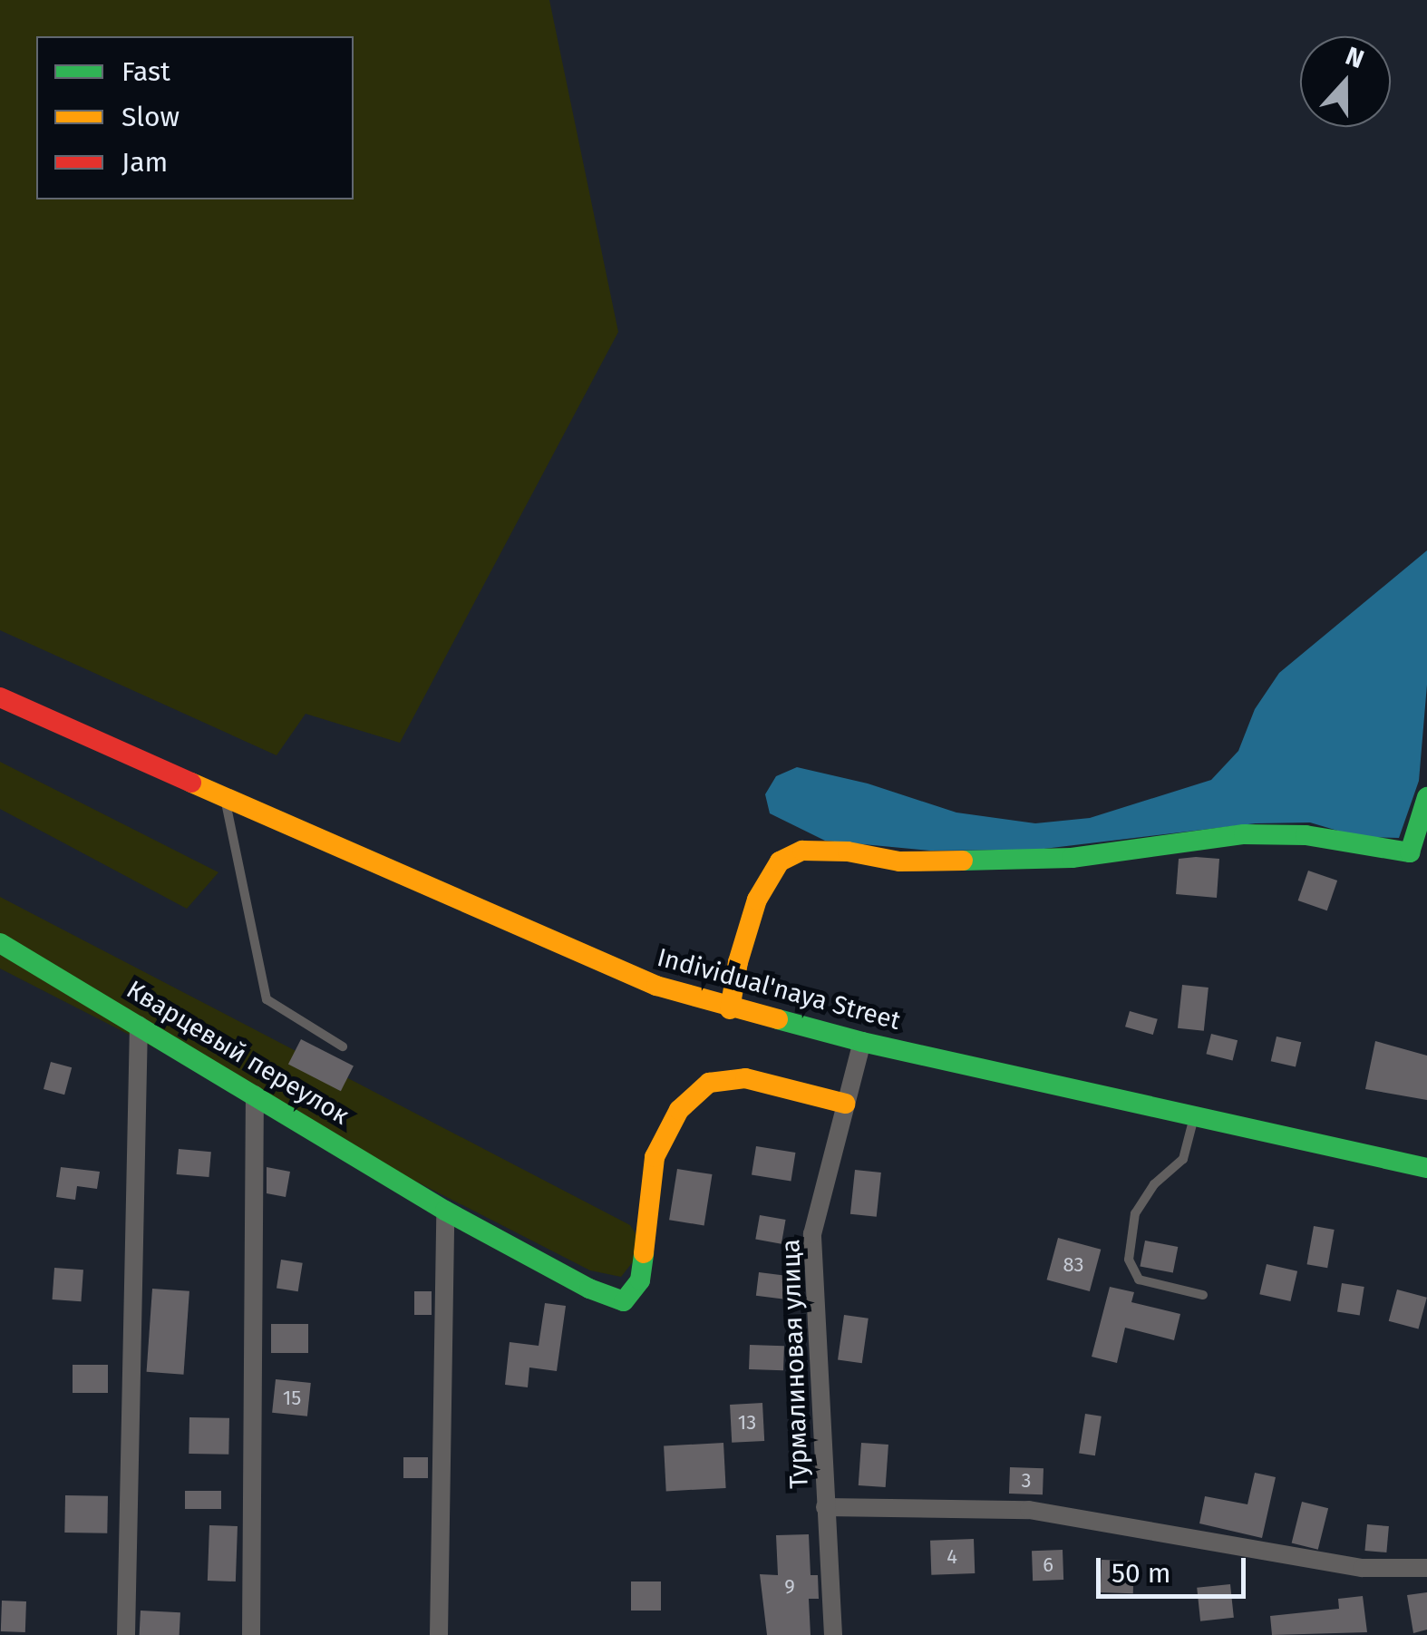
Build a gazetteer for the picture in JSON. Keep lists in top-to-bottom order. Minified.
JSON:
{"streets":{"street":["Individual'naya Street","Кварцевый переулок","Турмалиновая улица"]},"crossings":[["Individual'naya Street","Турмалиновая улица"],["Кварцевый переулок","Турмалиновая улица"]],"house_numbers":["83","15","13","3","4","6","9"],"legend":["Fast","Slow","Jam"],"scale_bar":"50 m","north":"top"}
